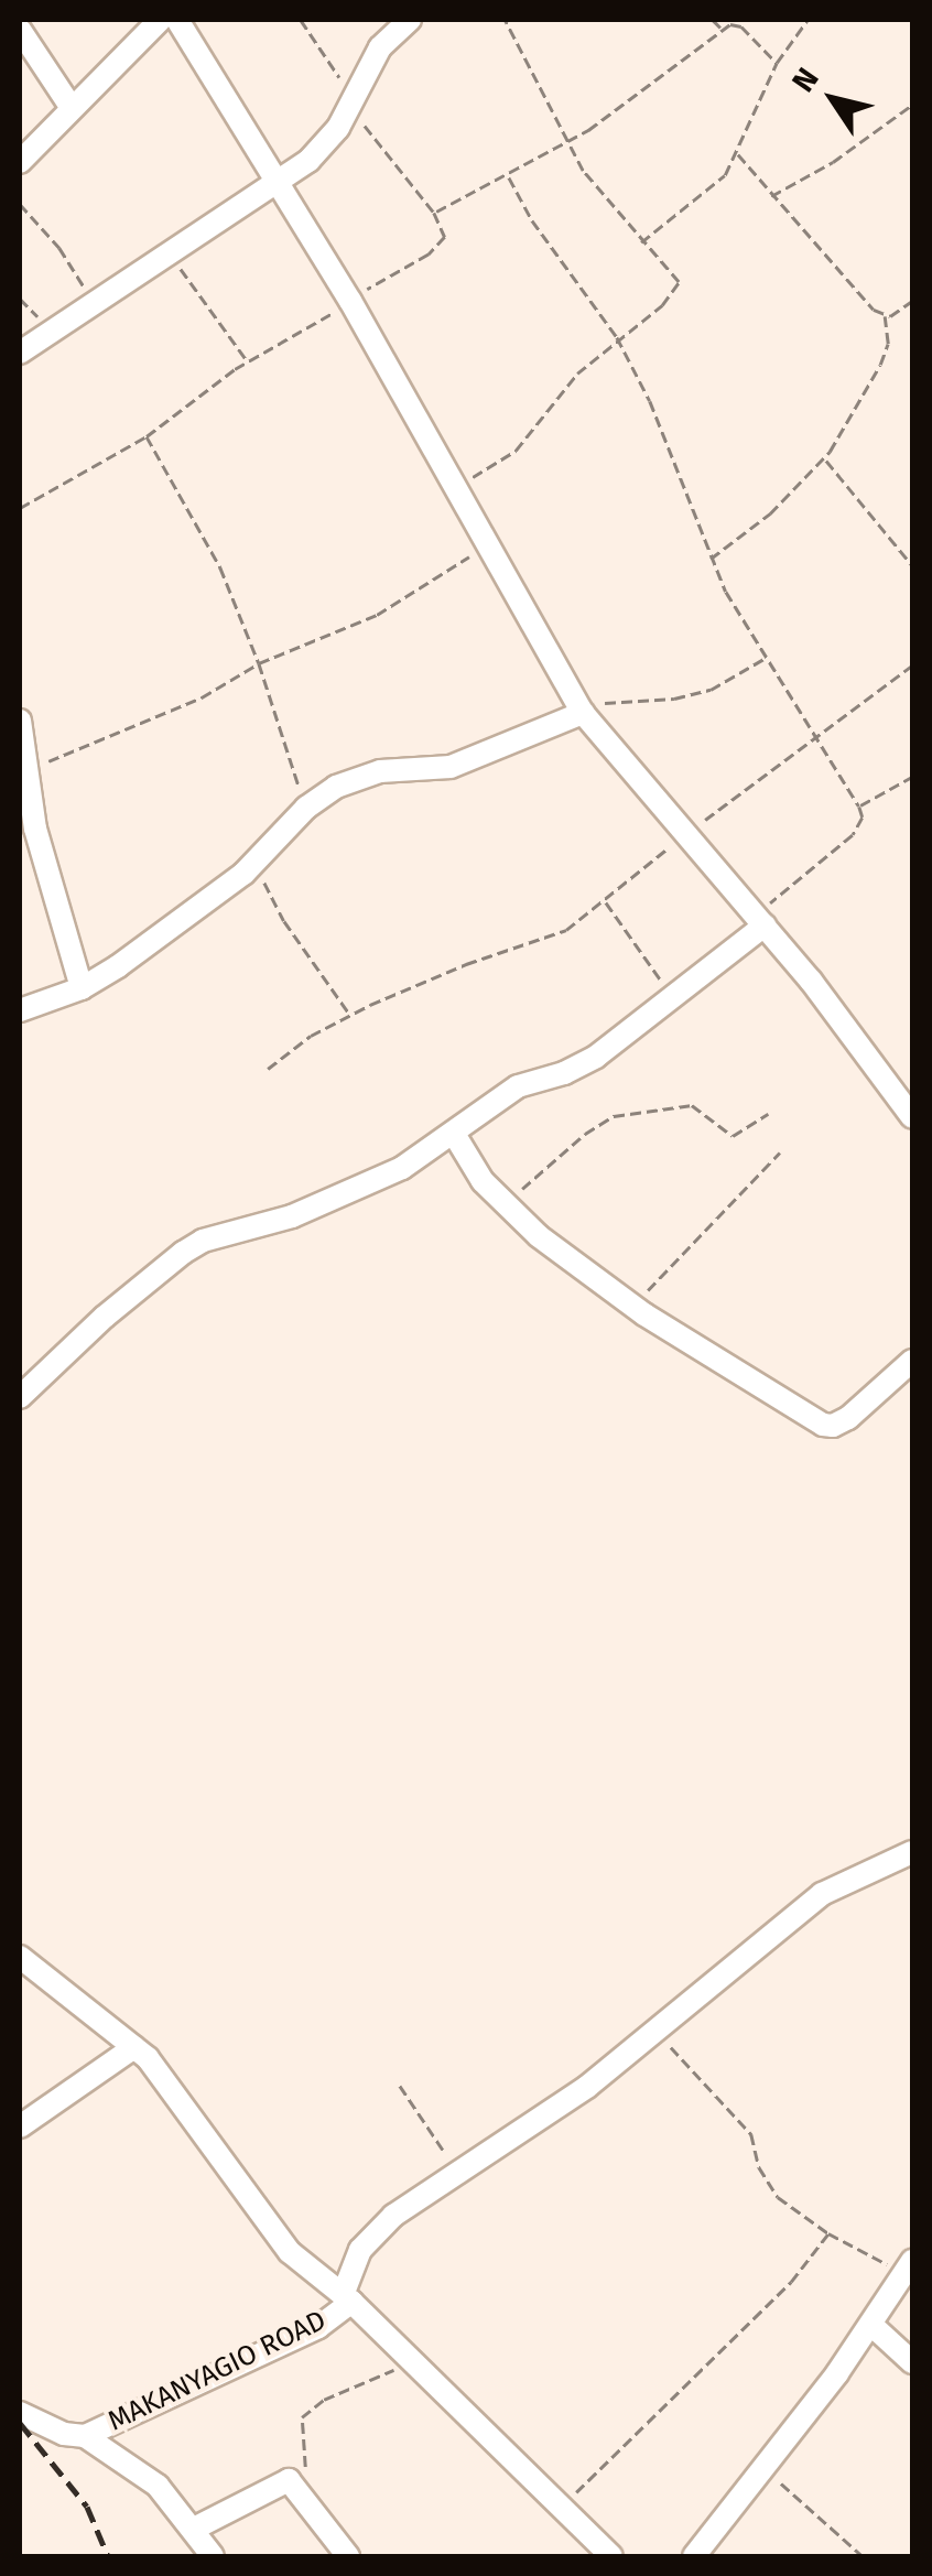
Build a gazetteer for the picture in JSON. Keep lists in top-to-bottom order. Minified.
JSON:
{"streets":{"street":["MAKANYAGIO ROAD"]},"north":"top left"}
